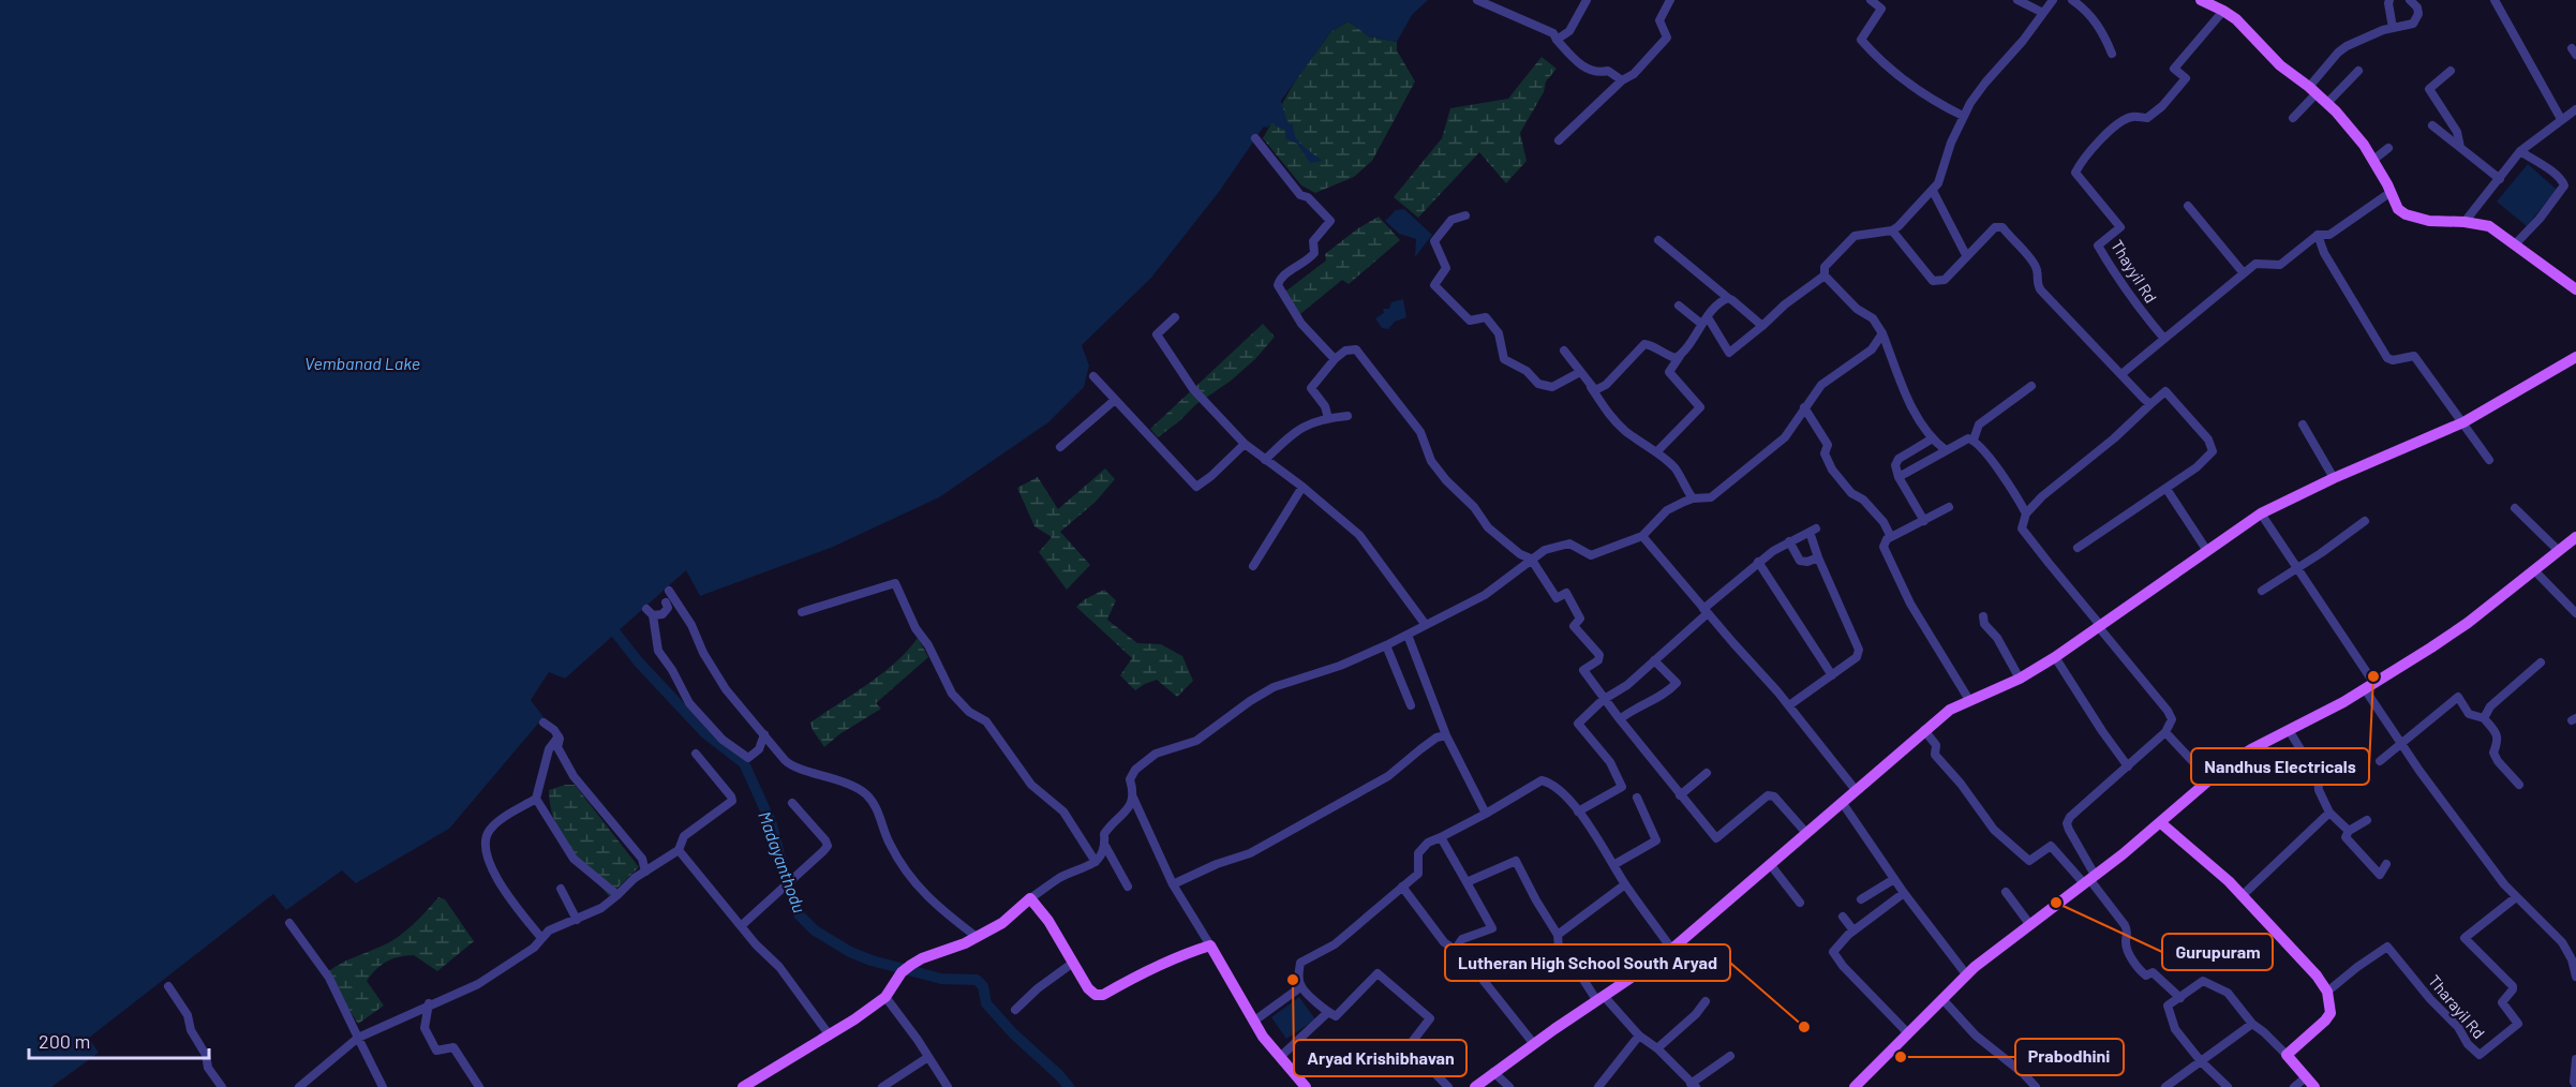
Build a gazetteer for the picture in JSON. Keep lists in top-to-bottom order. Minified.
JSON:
{"streets":{"street":["Thayyil Rd","Tharayil Rd"]},"water":["Vembanad Lake","Madayanthodu"],"places":["Nandhus Electricals","Gurupuram","Aryad Krishibhavan","Lutheran High School South Aryad","Prabodhini"],"scale_bar":"200 m"}
